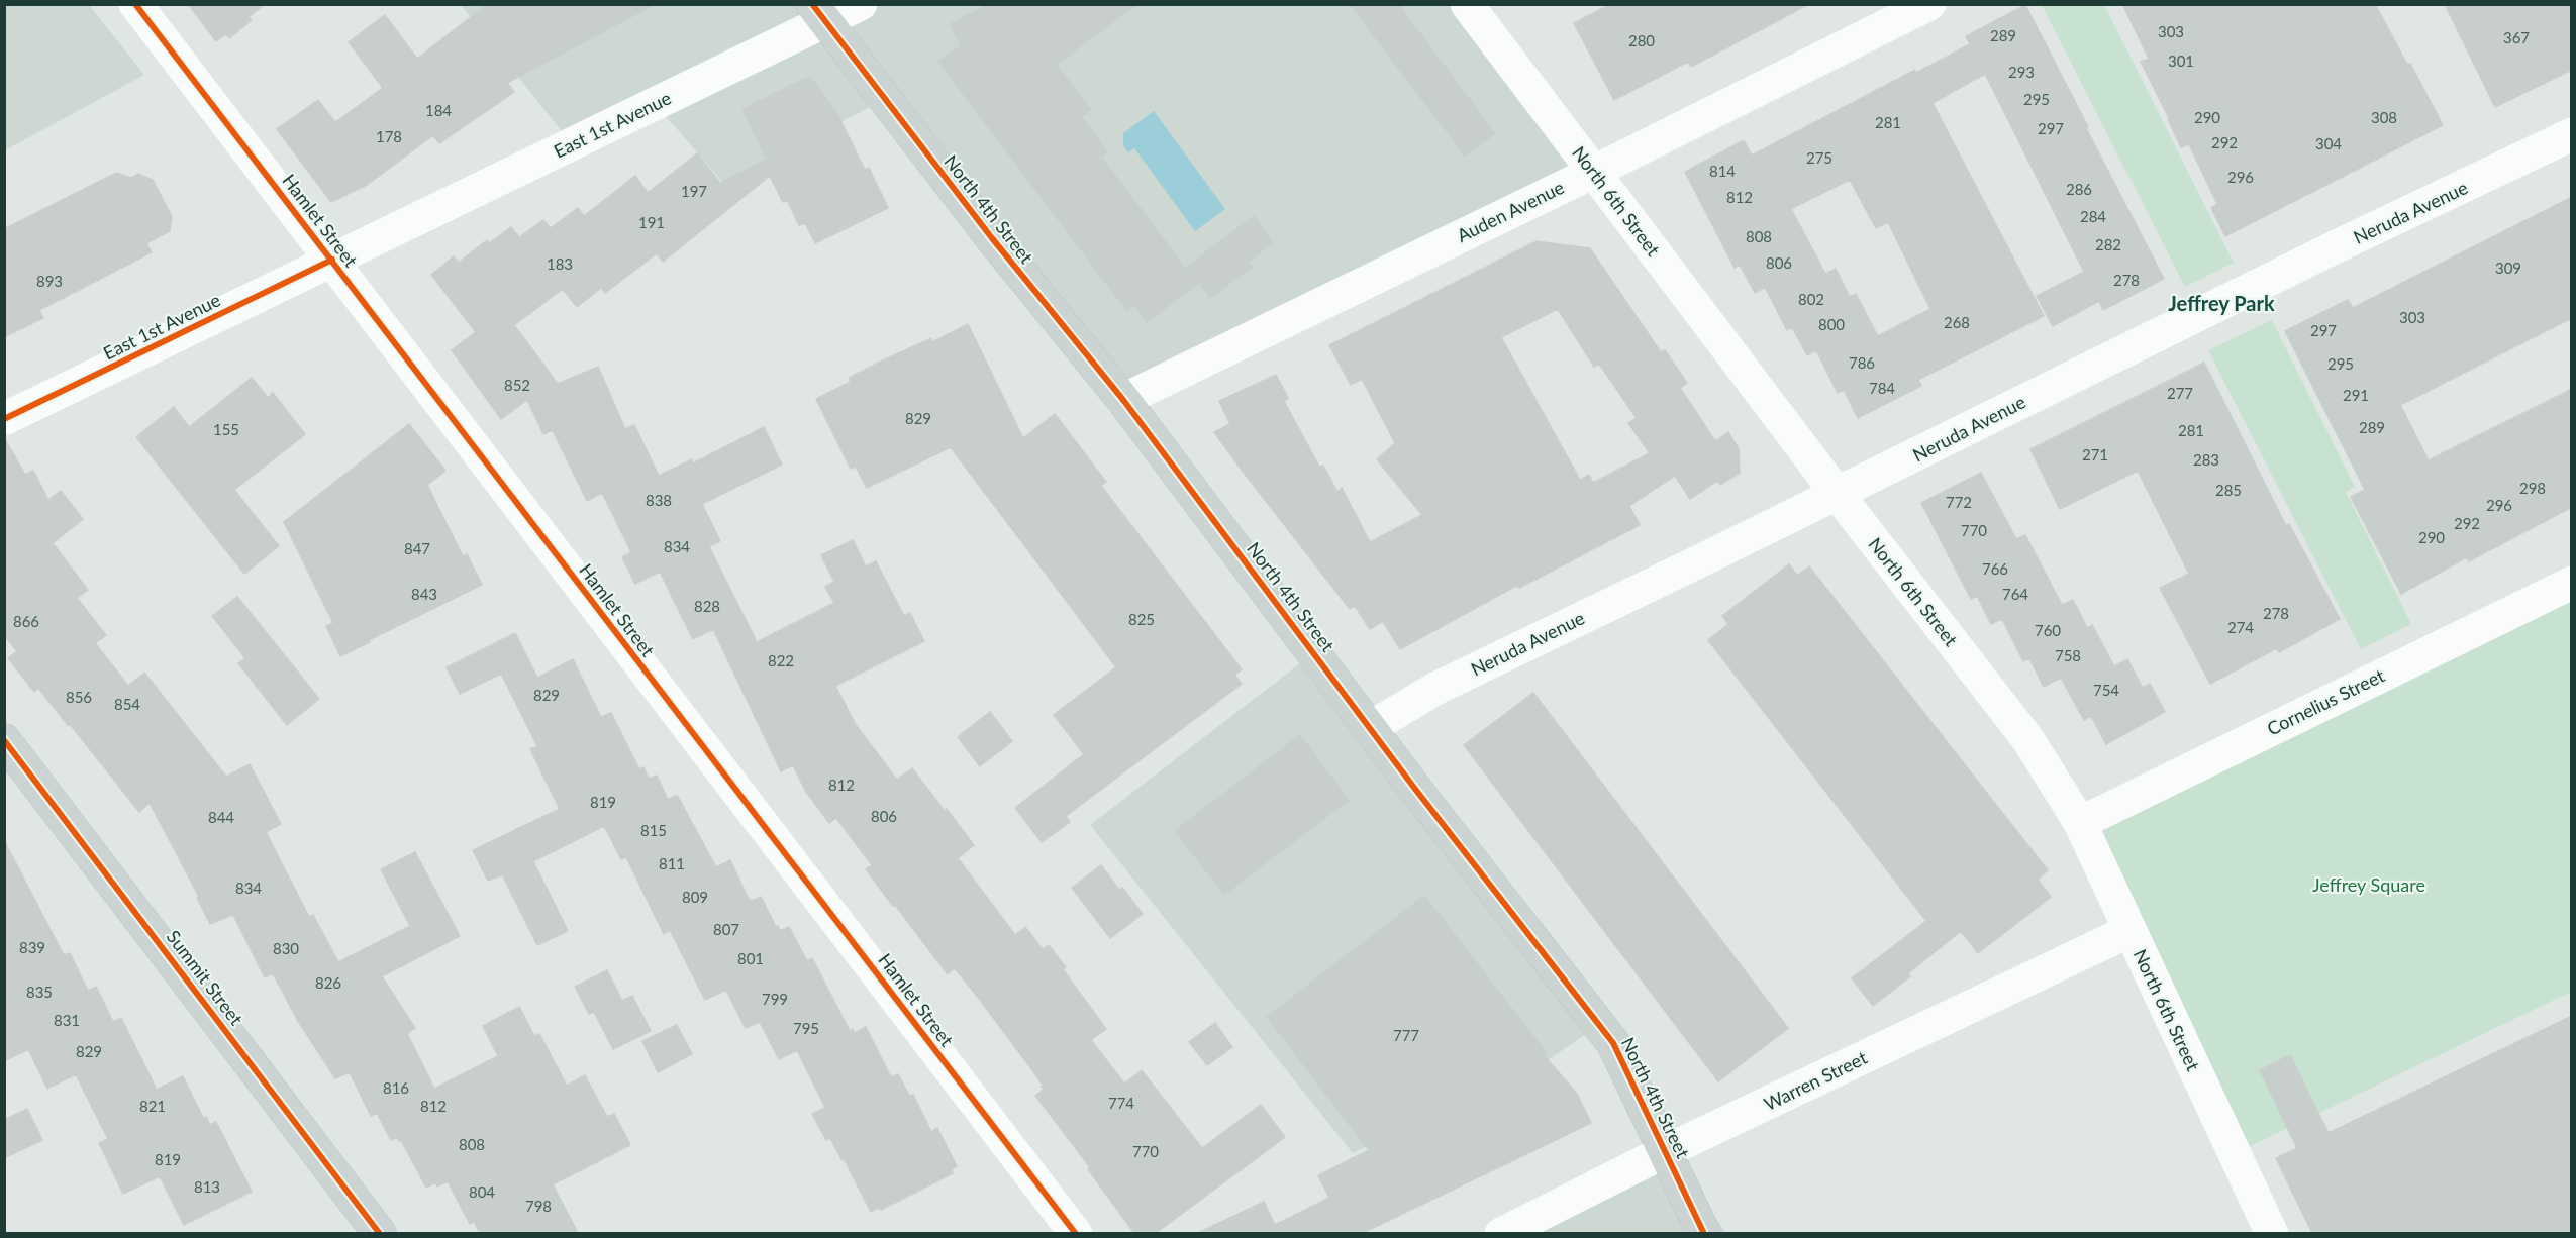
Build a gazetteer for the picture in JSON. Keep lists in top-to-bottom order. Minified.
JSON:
{"streets":{"main road":["North 4th Street","Summit Street"],"street":["East 1st Avenue","North 6th Street","Auden Avenue","Neruda Avenue","Hamlet Street","Cornelius Street","Warren Street"]},"crossings":[["East 1st Avenue","North 4th Street"],["East 1st Avenue","Hamlet Street"],["North 6th Street","Auden Avenue"],["North 6th Street","Neruda Avenue"],["North 6th Street","Cornelius Street"],["North 6th Street","Warren Street"],["North 4th Street","Auden Avenue"],["North 4th Street","Neruda Avenue"],["North 4th Street","Warren Street"]],"districts":["Jeffrey Park"],"parks":["Jeffrey Square"],"house_numbers":["303","289","367","280","301","293","295","184","290","308","281","297","178","292","304","275","814","296","286","197","812","284","191","808","282","806","183","309","278","893","802","303","268","800","297","786","295","852","784","277","291","829","289","155","281","271","283","298","285","838","772","296","292","770","290","834","847","766","843","764","828","278","825","866","274","760","758","822","754","829","856","854","812","819","806","844","815","811","834","809","807","839","830","801","826","835","799","831","795","777","829","816","774","821","812","808","770","819","813","804","798"]}
